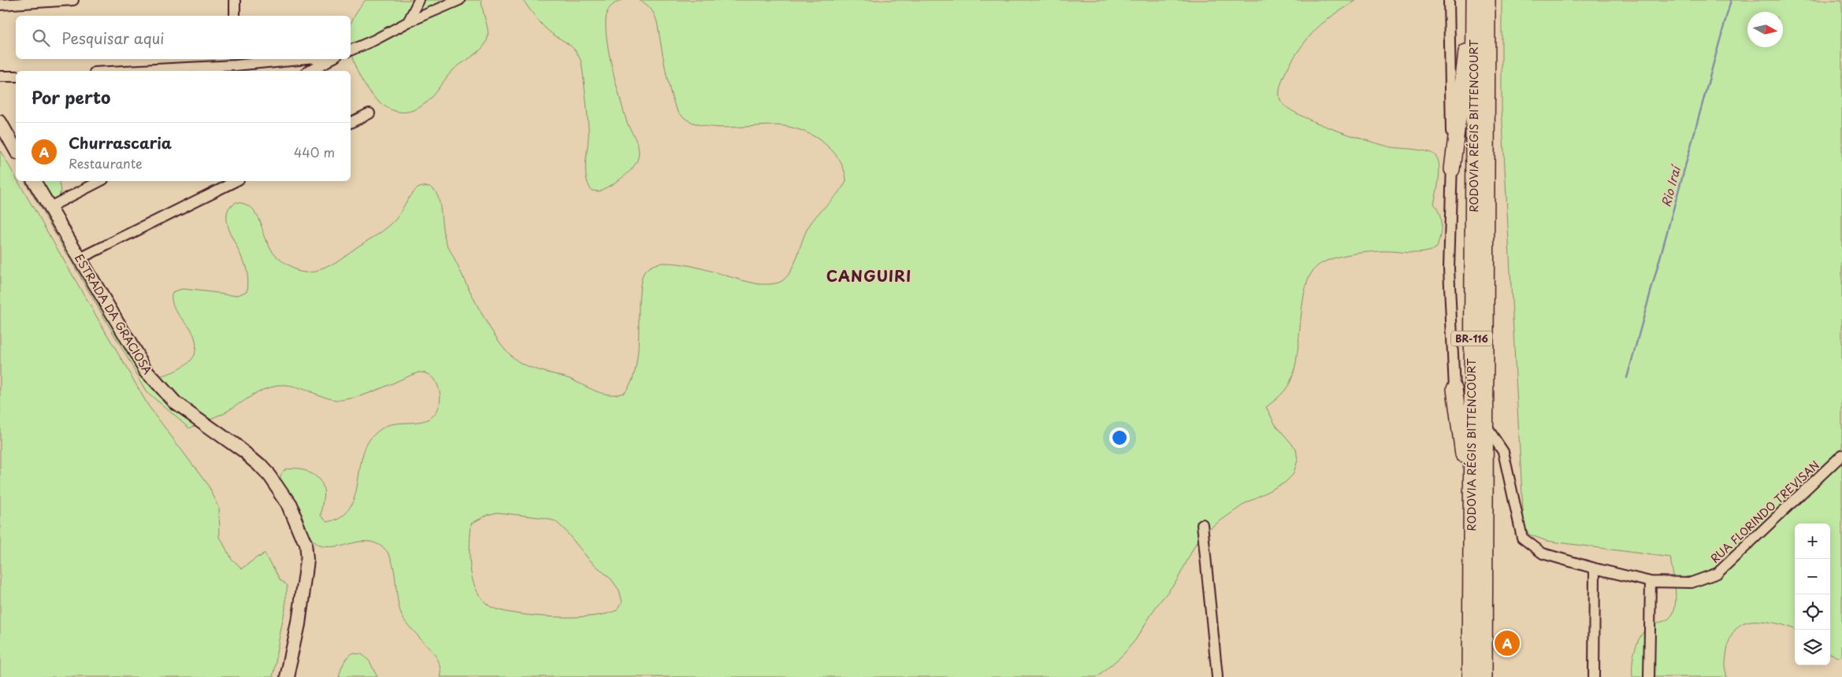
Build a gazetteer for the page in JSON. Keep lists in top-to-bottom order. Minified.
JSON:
{"streets":{"highway":["RODOVIA RÉGIS BITTENCOURT","BR-116"],"main road":["ESTRADA DA GRACIOSA"],"street":["RUA FLORINDO TREVISAN"]},"crossings":[["RODOVIA RÉGIS BITTENCOURT","RUA FLORINDO TREVISAN"]],"districts":["CANGUIRI"],"water":["Rio Iraí"],"north":"right","page":{"search":"Pesquisar aqui","heading":"Por perto","list":[{"mark":"A","name":"Churrascaria","note":"Restaurante","value":"440 m"}],"map_buttons":["+","−"],"pins":"A"}}
